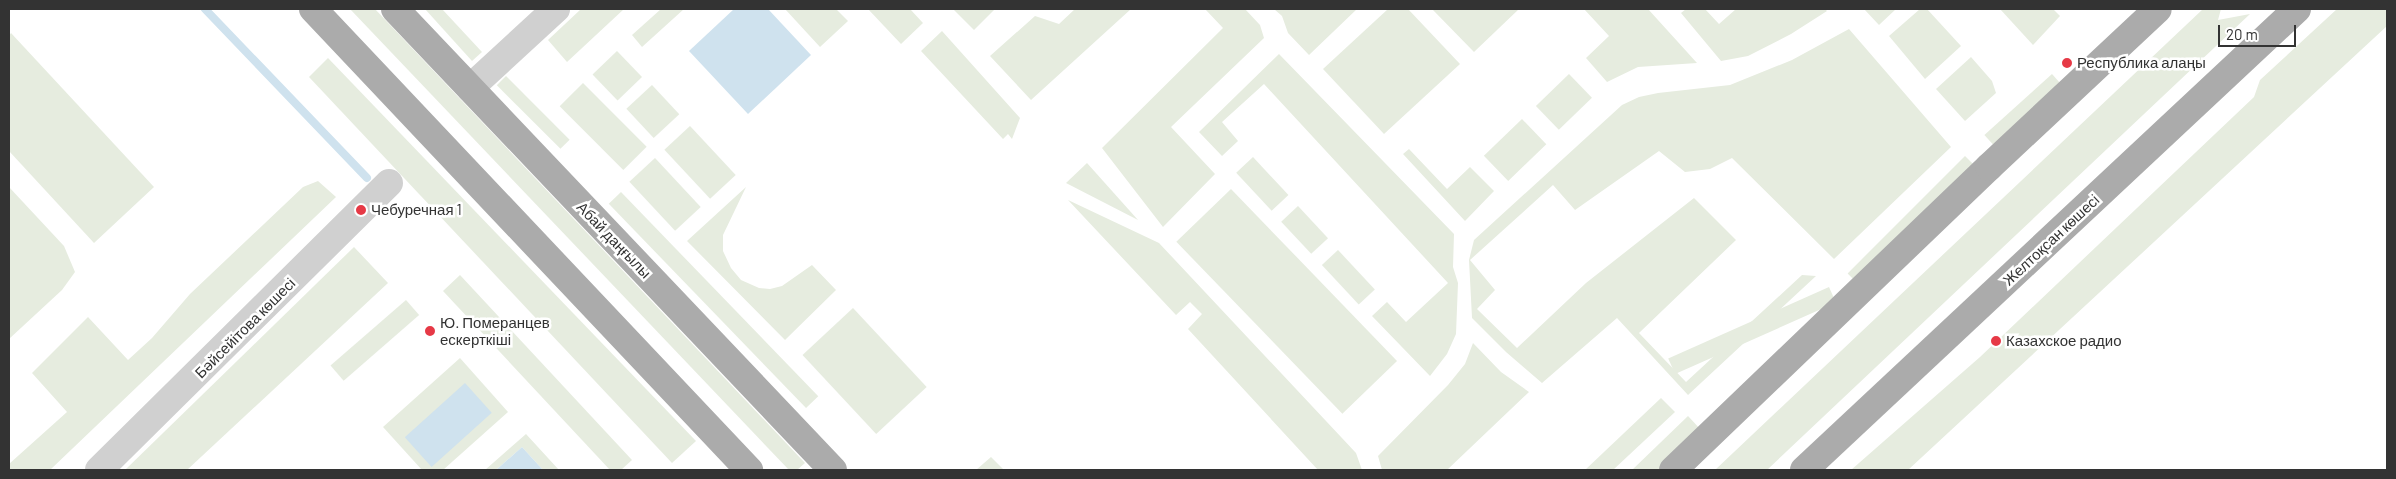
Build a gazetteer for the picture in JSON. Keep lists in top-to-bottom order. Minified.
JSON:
{"streets":{"main road":["Абай даңғылы","Желтоқсан көшесі"],"street":["Бәйсейітова көшесі"]},"places":["Республика алаңы","Чебуречная 1","Ю. Померанцев ескерткіші","Казахское радио"],"scale_bar":"20 m"}
